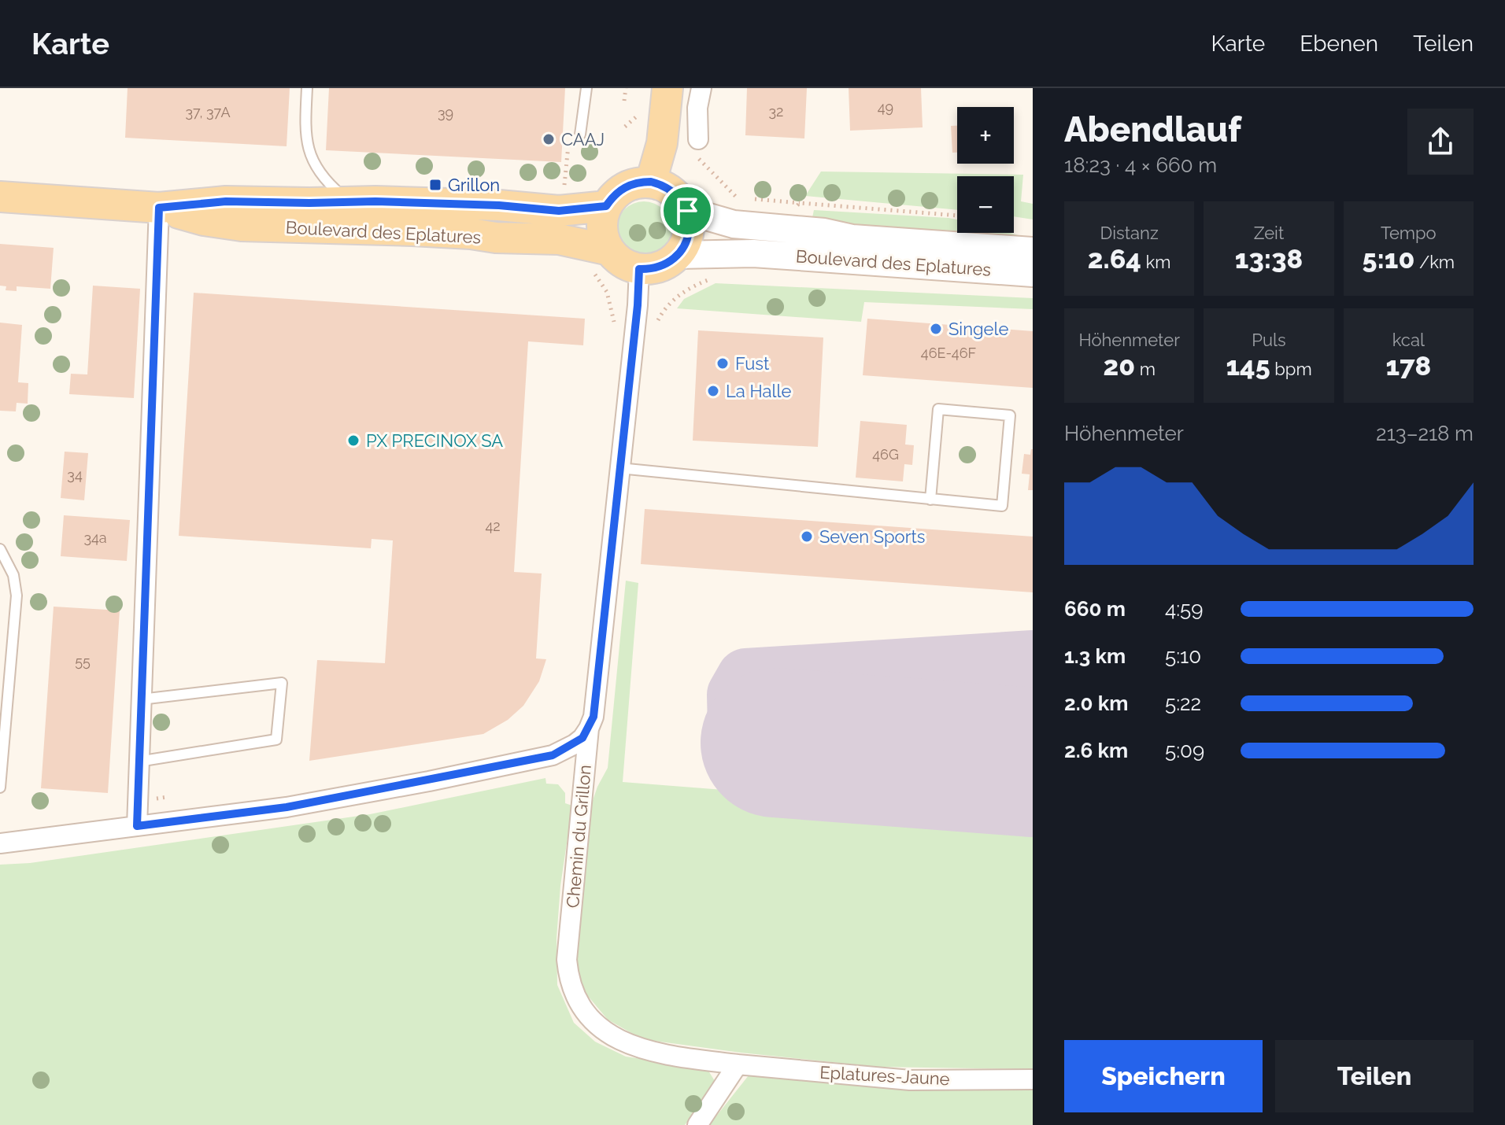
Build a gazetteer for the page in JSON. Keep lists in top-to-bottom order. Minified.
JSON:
{"streets":{"main road":["Boulevard des Eplatures"],"street":["Chemin du Grillon","Eplatures-Jaune"]},"crossings":[["Boulevard des Eplatures","Chemin du Grillon"],["Chemin du Grillon","Eplatures-Jaune"]],"places":{"other":["CAAJ","Singele","Fust","La Halle","PX PRECINOX SA","Seven Sports"],"transit":["Grillon"]},"house_numbers":["49","32","37, 37A","39","46E-46F","46G","34","42","34a","55"],"page":{"header":"Karte","nav":["Karte","Ebenen","Teilen"],"heading":["Abendlauf","18:23 · 4 × 660 m"],"map_buttons":["+","−"],"stats":[["Distanz","2.64 km"],["Zeit","13:38"],["Tempo","5:10 /km"],["Höhenmeter","20 m"],["Puls","145 bpm"],["kcal","178"]],"chart":["Höhenmeter","213–218 m"],"list":[{"name":"660 m","note":"4:59"},{"name":"1.3 km","note":"5:10"},{"name":"2.0 km","note":"5:22"},{"name":"2.6 km","note":"5:09"}],"buttons":["Speichern","Teilen"]}}
